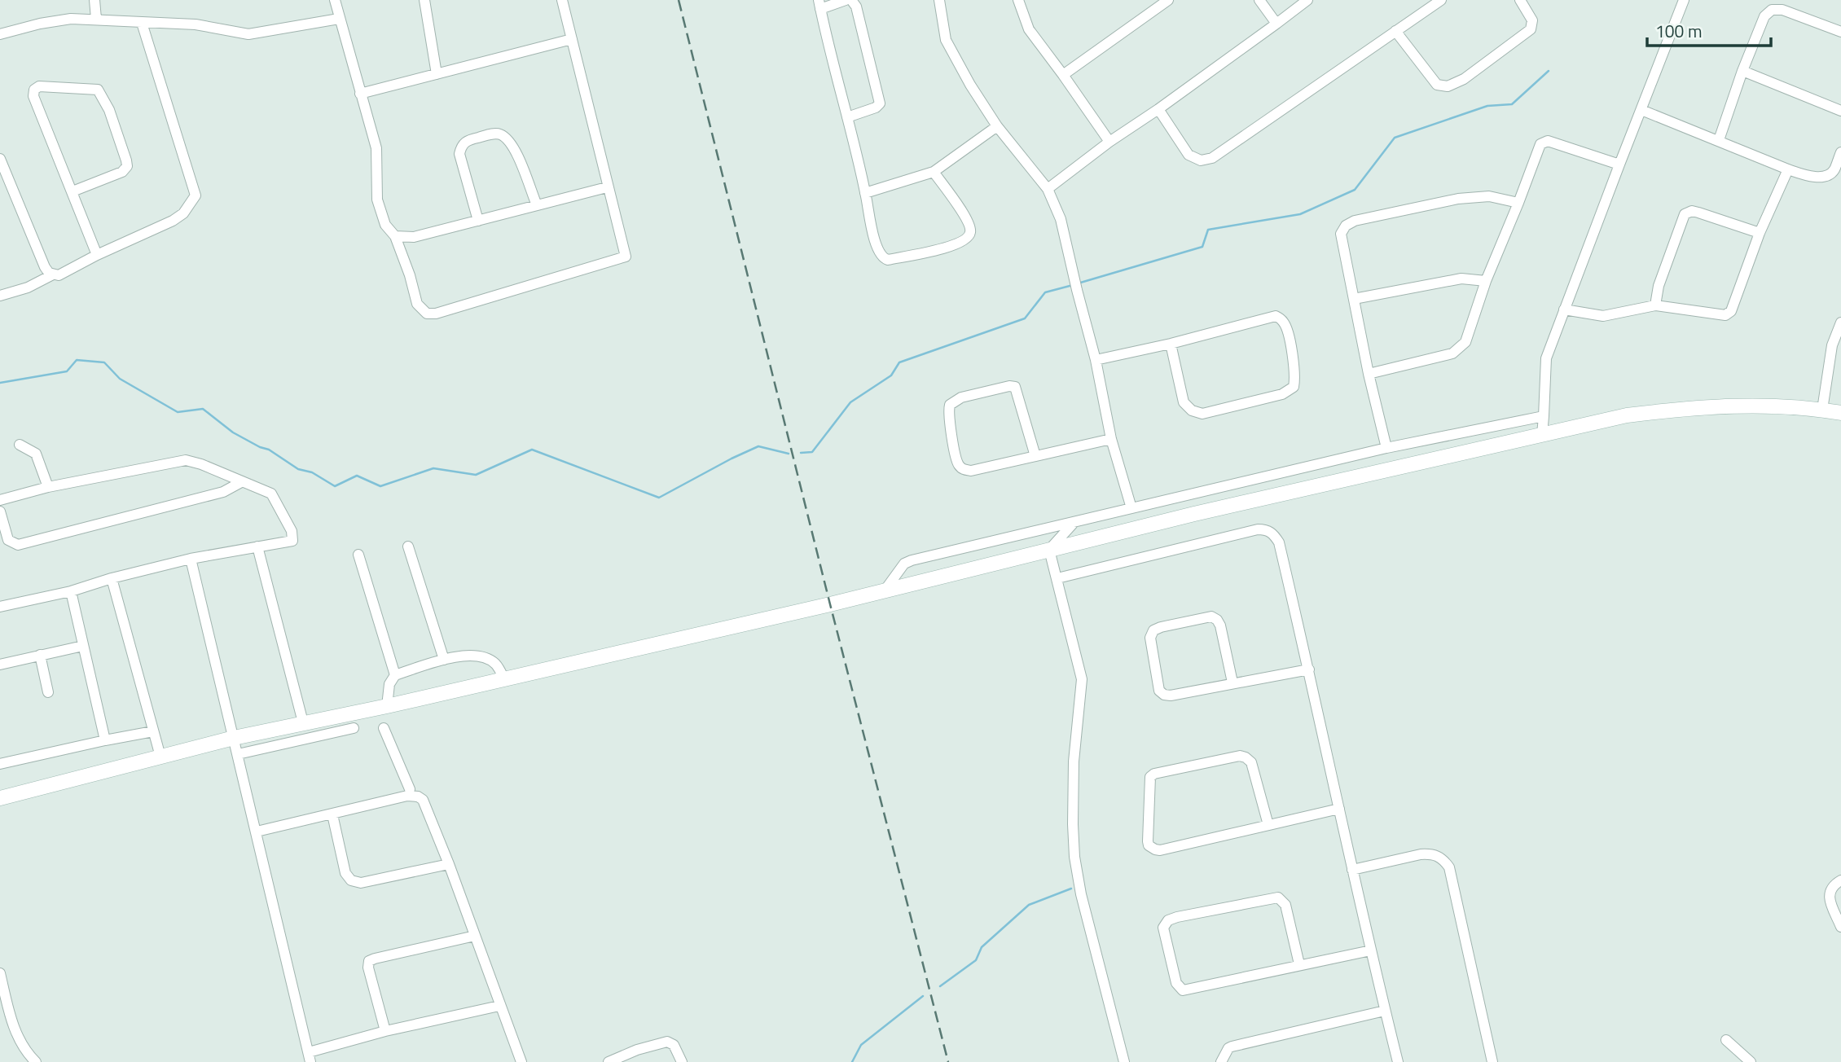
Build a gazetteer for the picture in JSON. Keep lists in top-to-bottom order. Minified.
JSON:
{"scale_bar":"100 m"}
